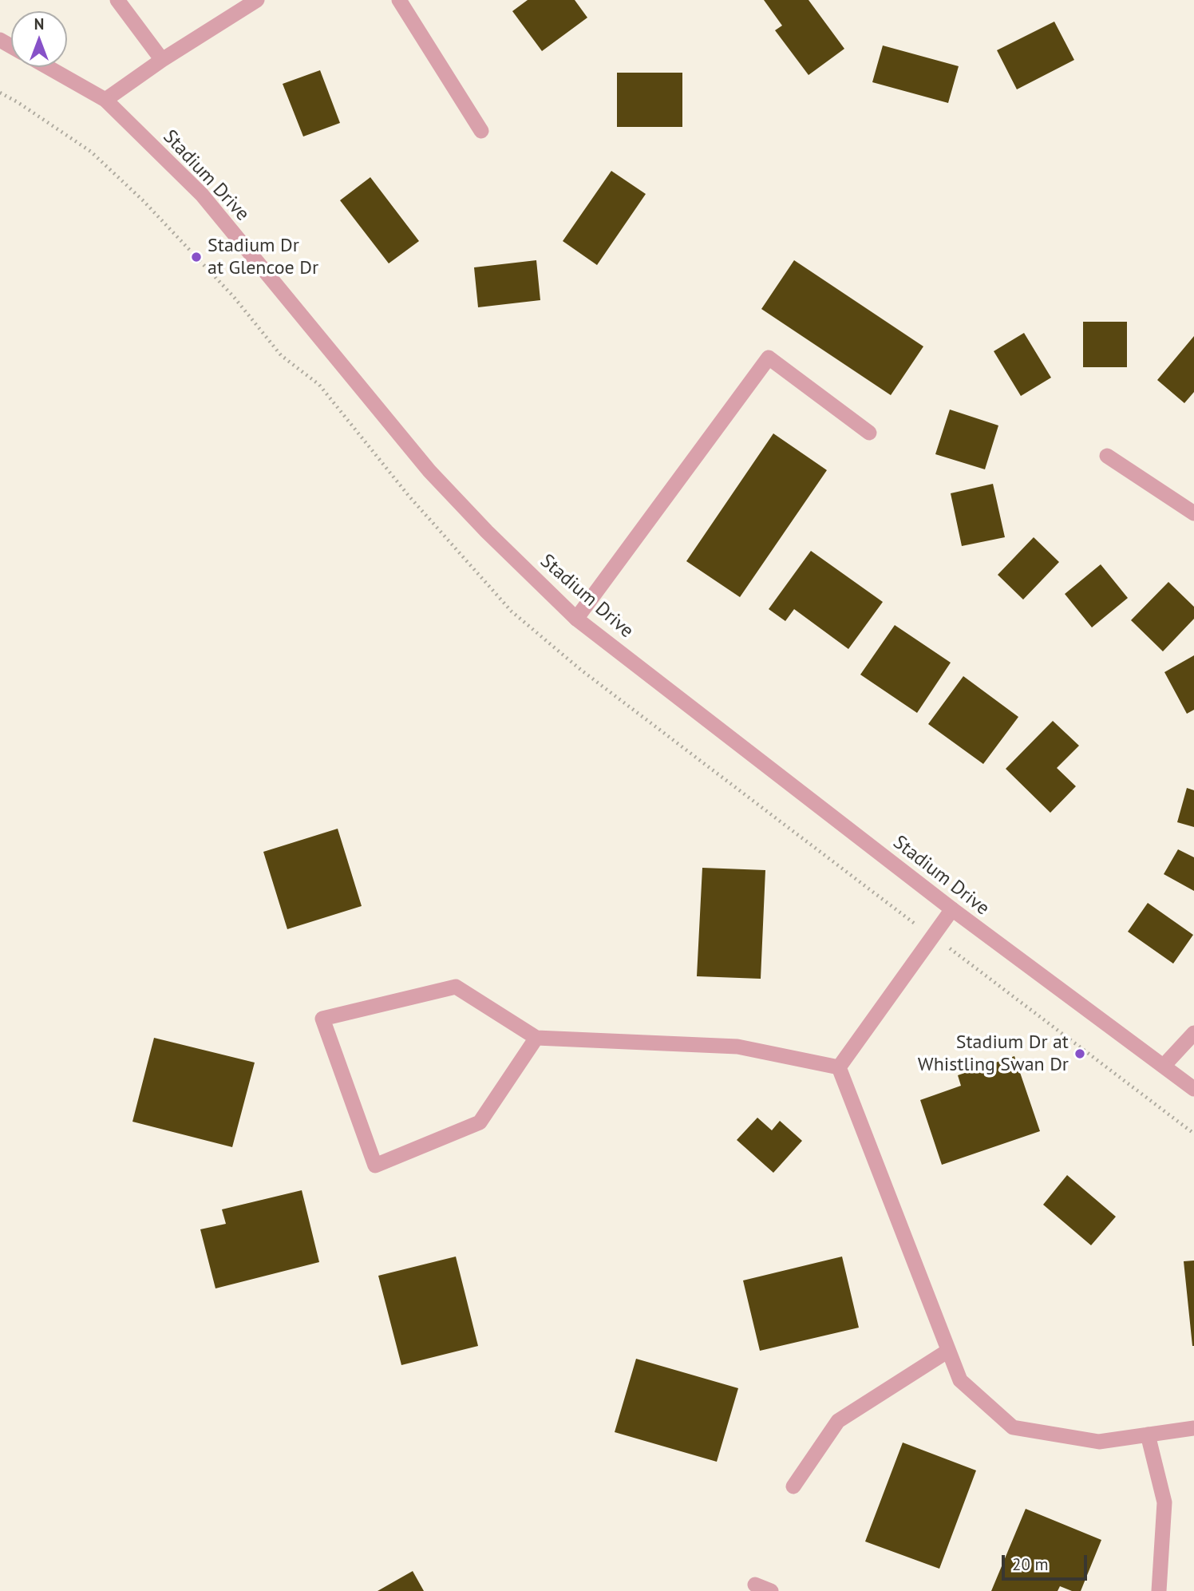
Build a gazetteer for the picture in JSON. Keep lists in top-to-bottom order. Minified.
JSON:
{"streets":{"street":["Stadium Drive"]},"places":["Stadium Dr at Glencoe Dr","Stadium Dr at Whistling Swan Dr"],"scale_bar":"20 m","north":"top"}
